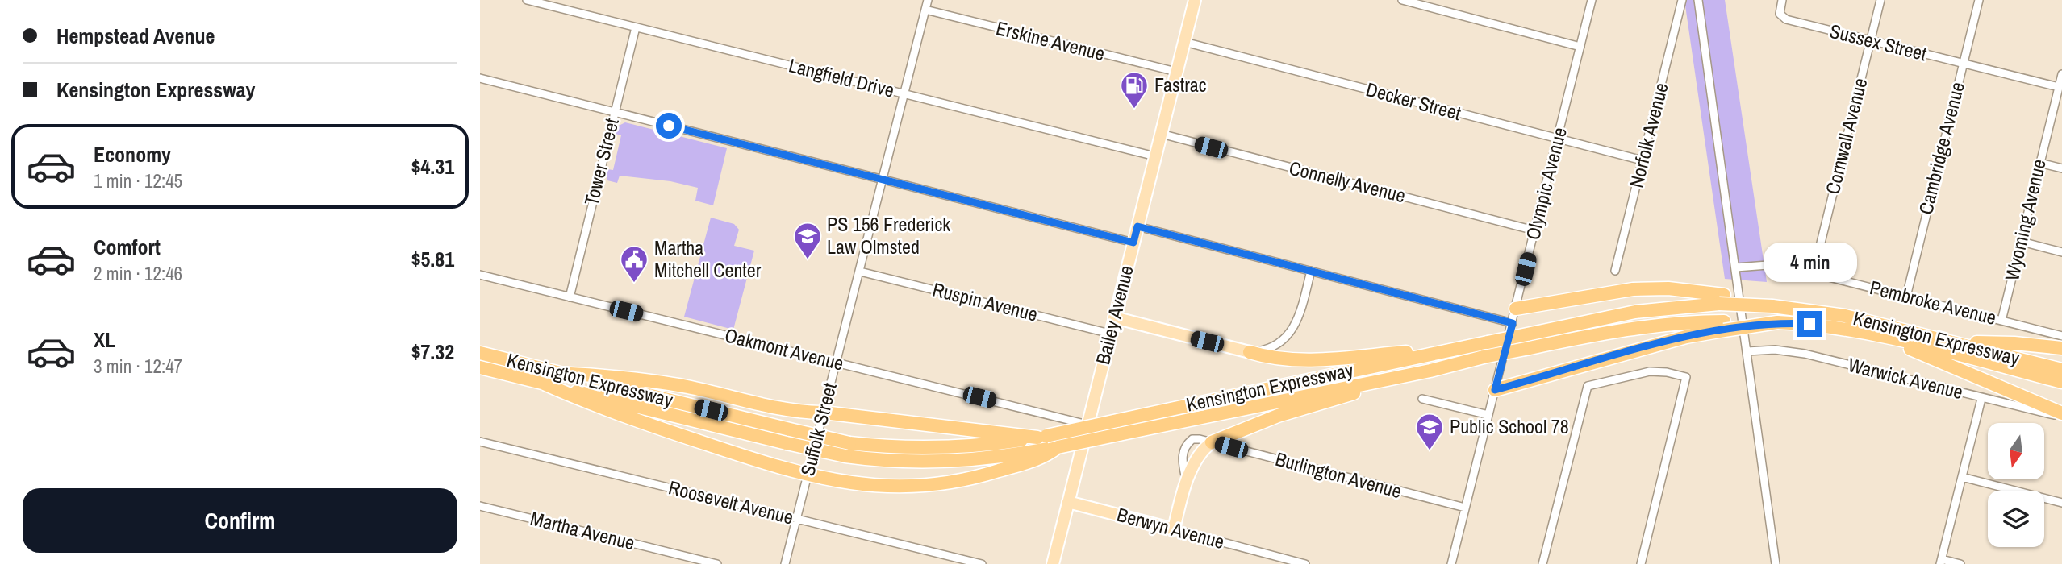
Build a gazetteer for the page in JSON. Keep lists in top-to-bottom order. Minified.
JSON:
{"streets":{"highway":["Kensington Expressway"],"main road":["Bailey Avenue","Berwyn Avenue"],"street":["Erskine Avenue","Sussex Street","Langfield Drive","Decker Street","Norfolk Avenue","Cornwall Avenue","Cambridge Avenue","Tower Street","Connelly Avenue","Olympic Avenue","Wyoming Avenue","Ruspin Avenue","Pembroke Avenue","Oakmont Avenue","Warwick Avenue","Suffolk Street","Burlington Avenue","Roosevelt Avenue","Martha Avenue"]},"crossings":[["Erskine Avenue","Bailey Avenue"],["Erskine Avenue","Suffolk Street"],["Sussex Street","Cornwall Avenue"],["Sussex Street","Cambridge Avenue"],["Sussex Street","Wyoming Avenue"],["Langfield Drive","Tower Street"],["Langfield Drive","Bailey Avenue"],["Langfield Drive","Suffolk Street"],["Decker Street","Norfolk Avenue"],["Decker Street","Olympic Avenue"],["Decker Street","Bailey Avenue"],["Cornwall Avenue","Pembroke Avenue"],["Cambridge Avenue","Pembroke Avenue"],["Tower Street","Oakmont Avenue"],["Connelly Avenue","Olympic Avenue"],["Connelly Avenue","Bailey Avenue"],["Olympic Avenue","Burlington Avenue"],["Wyoming Avenue","Pembroke Avenue"],["Ruspin Avenue","Bailey Avenue"],["Ruspin Avenue","Suffolk Street"],["Bailey Avenue","Oakmont Avenue"],["Bailey Avenue","Berwyn Avenue"],["Oakmont Avenue","Suffolk Street"],["Suffolk Street","Roosevelt Avenue"]],"places":{"fuel station":["Fastrac"],"school or university":["PS 156 Frederick Law Olmsted","Public School 78"],"public building":["Martha Mitchell Center"]},"north":"bottom","page":{"banner":["Hempstead Avenue","Kensington Expressway"],"list":[{"name":"Economy","note":"1 min · 12:45","value":"$4.31"},{"name":"Comfort","note":"2 min · 12:46","value":"$5.81"},{"name":"XL","note":"3 min · 12:47","value":"$7.32"}],"bubble":"4 min","buttons":"Confirm"}}
